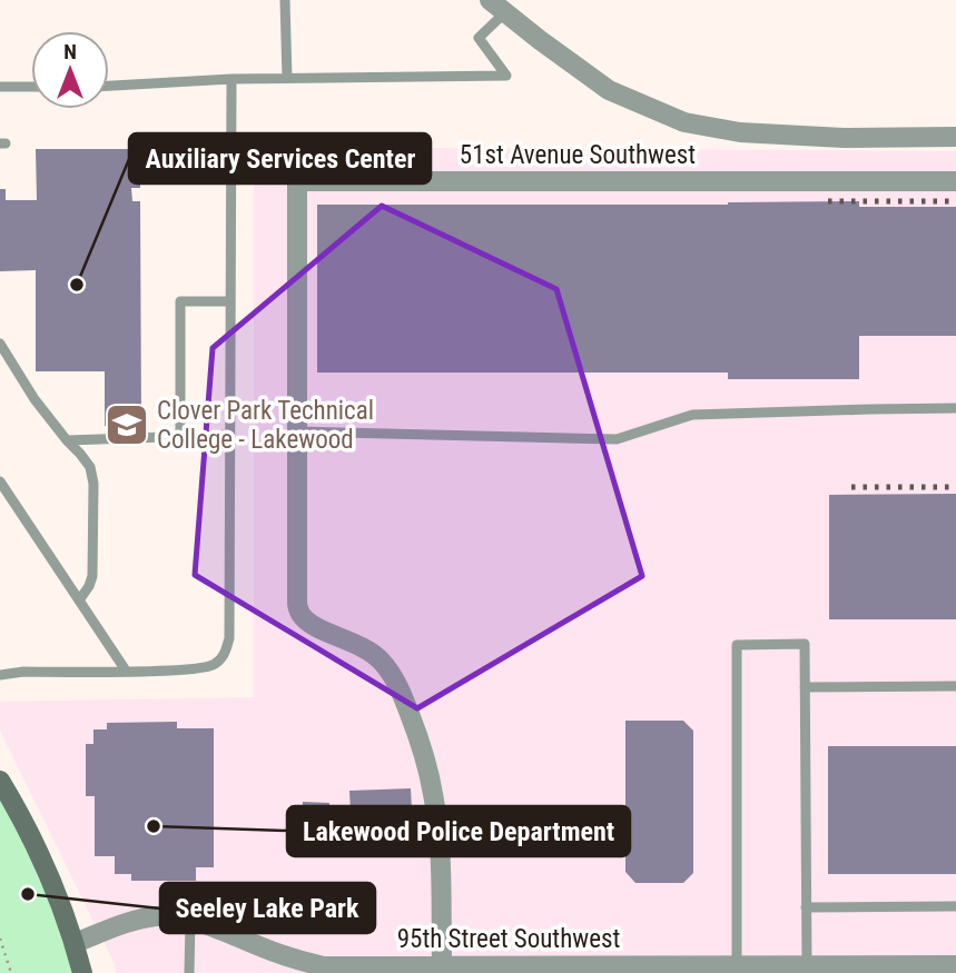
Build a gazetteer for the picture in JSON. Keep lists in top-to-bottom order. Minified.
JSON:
{"streets":{"street":["51st Avenue Southwest","95th Street Southwest"]},"crossings":[["51st Avenue Southwest","95th Street Southwest"]],"places":{"other":["Auxiliary Services Center","Lakewood Police Department","Seeley Lake Park"],"school or university":["Clover Park Technical College - Lakewood"]},"north":"top"}
